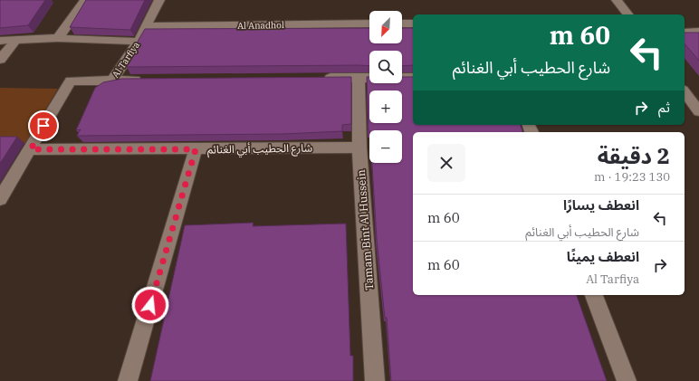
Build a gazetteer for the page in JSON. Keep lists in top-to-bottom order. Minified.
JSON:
{"streets":{"street":["Al Anadhol","Al Tarfiya","شارع الحطيب أبي الغنائم","Tamam Bint Al Hussein"]},"crossings":[["Al Anadhol","Al Tarfiya"],["شارع الحطيب أبي الغنائم","Tamam Bint Al Hussein"]],"north":"bottom left","page":{"map_buttons":["+","−"],"turn":["60 m","شارع الحطيب أبي الغنائم"],"then":"ثم","heading":["2 دقيقة","130 m · 19:23"],"list":[{"name":"انعطف يسارًا","note":"شارع الحطيب أبي الغنائم","value":"60 m"},{"name":"انعطف يمينًا","note":"Al Tarfiya","value":"60 m"}]}}
